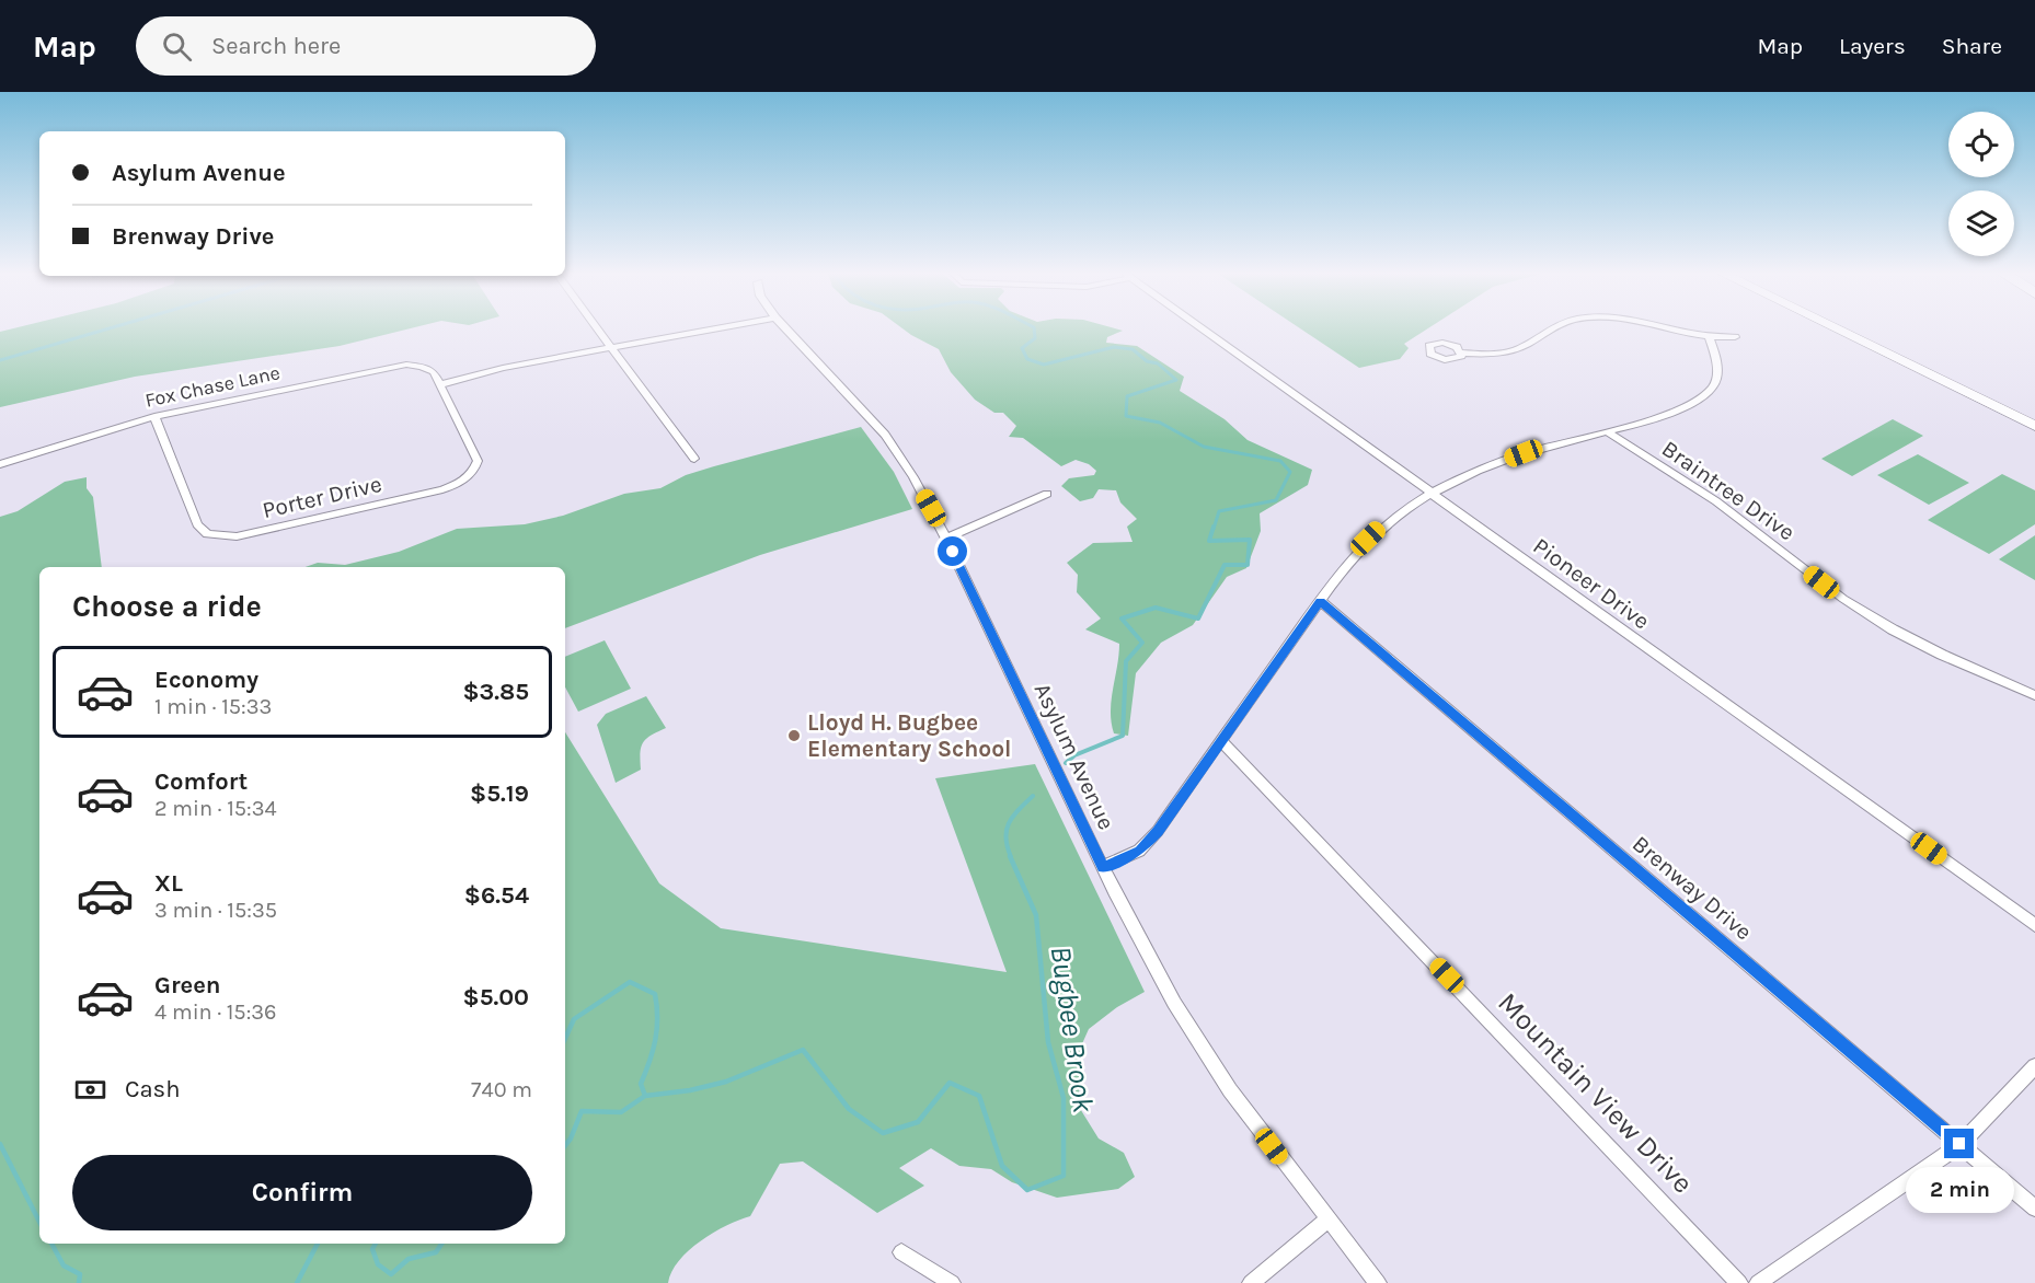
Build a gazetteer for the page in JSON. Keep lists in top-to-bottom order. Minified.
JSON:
{"streets":{"street":["Fox Chase Lane","Braintree Drive","Porter Drive","Pioneer Drive","Asylum Avenue","Brenway Drive","Mountain View Drive"]},"crossings":[["Fox Chase Lane","Porter Drive"]],"water":["Bugbee Brook"],"places":["Lloyd H. Bugbee Elementary School"],"page":{"header":"Map","search":"Search here","nav":["Map","Layers","Share"],"banner":["Asylum Avenue","Brenway Drive"],"heading":"Choose a ride","list":[{"name":"Economy","note":"1 min · 15:33","value":"$3.85"},{"name":"Comfort","note":"2 min · 15:34","value":"$5.19"},{"name":"XL","note":"3 min · 15:35","value":"$6.54"},{"name":"Green","note":"4 min · 15:36","value":"$5.00"}],"pay":["Cash","740 m"],"buttons":"Confirm","bubble":"2 min"}}
